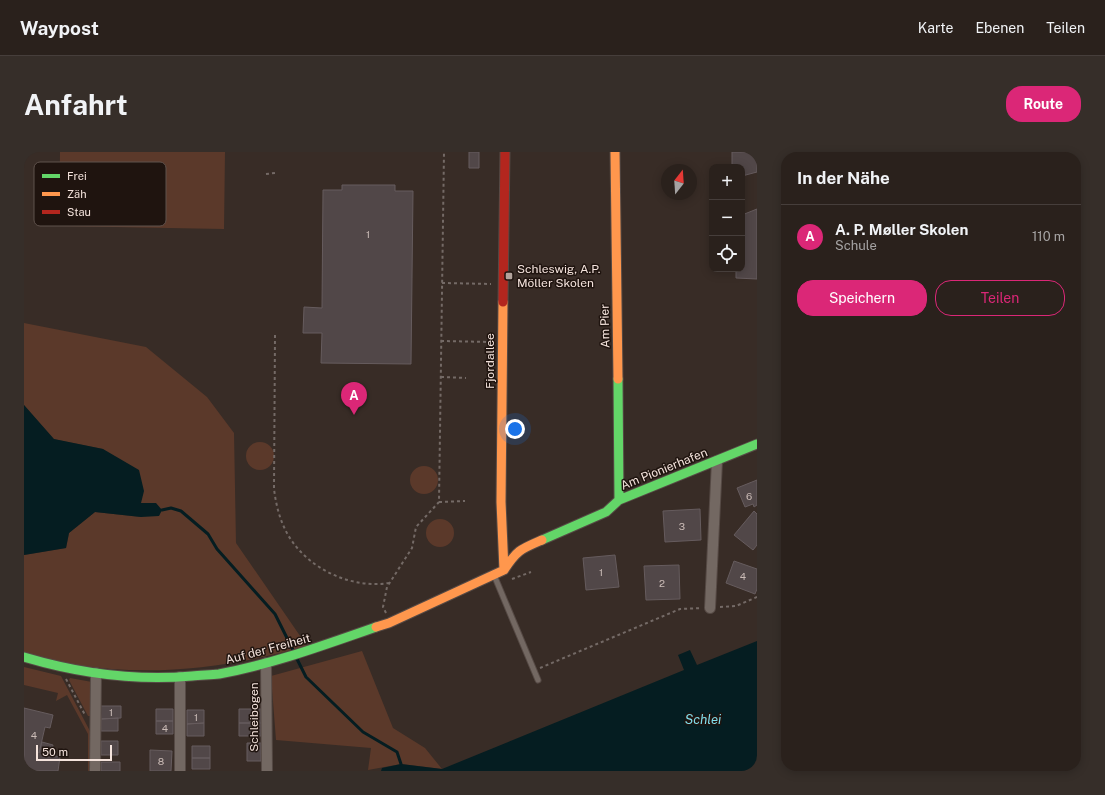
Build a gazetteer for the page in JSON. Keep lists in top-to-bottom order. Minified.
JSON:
{"streets":{"street":["Am Pier","Fjordallee","Am Pionierhafen","Auf der Freiheit","Schleibogen"]},"crossings":[["Am Pier","Am Pionierhafen"],["Fjordallee","Am Pionierhafen"],["Fjordallee","Auf der Freiheit"],["Am Pionierhafen","Auf der Freiheit"],["Auf der Freiheit","Schleibogen"]],"water":["Schlei"],"places":{"transit":["Schleswig, A.P. Möller Skolen"]},"house_numbers":["1","6","3","1","4","2","1","1","4","4","8"],"legend":["Frei","Zäh","Stau"],"scale_bar":"50 m","north":"top","page":{"header":"Waypost","nav":["Karte","Ebenen","Teilen"],"buttons":["Route",["Speichern","Teilen"]],"title":"Anfahrt","heading":"In der Nähe","map_buttons":["+","−"],"list":[{"mark":"A","name":"A. P. Møller Skolen","note":"Schule","value":"110 m"}],"pins":"A","scale":"50 m"}}
